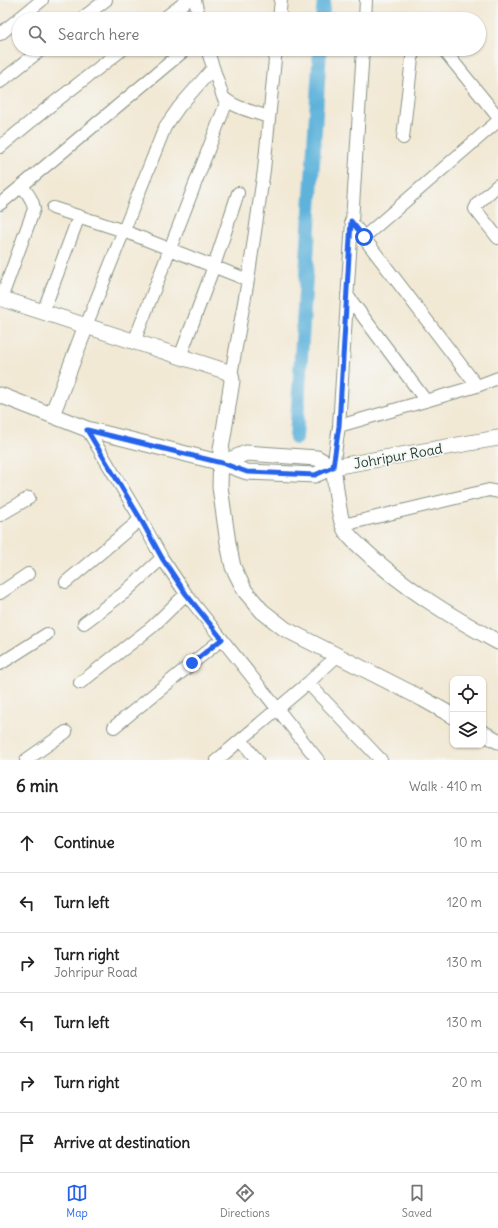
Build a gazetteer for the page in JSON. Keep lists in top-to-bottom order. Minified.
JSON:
{"streets":{"street":["Johripur Road"]},"page":{"search":"Search here","heading":["6 min","Walk · 410 m"],"list":[["Continue","10 m"],["Turn left","120 m"],["Turn right","Johripur Road","130 m"],["Turn left","130 m"],["Turn right","20 m"],"Arrive at destination"],"nav":["Map","Directions","Saved"]}}
